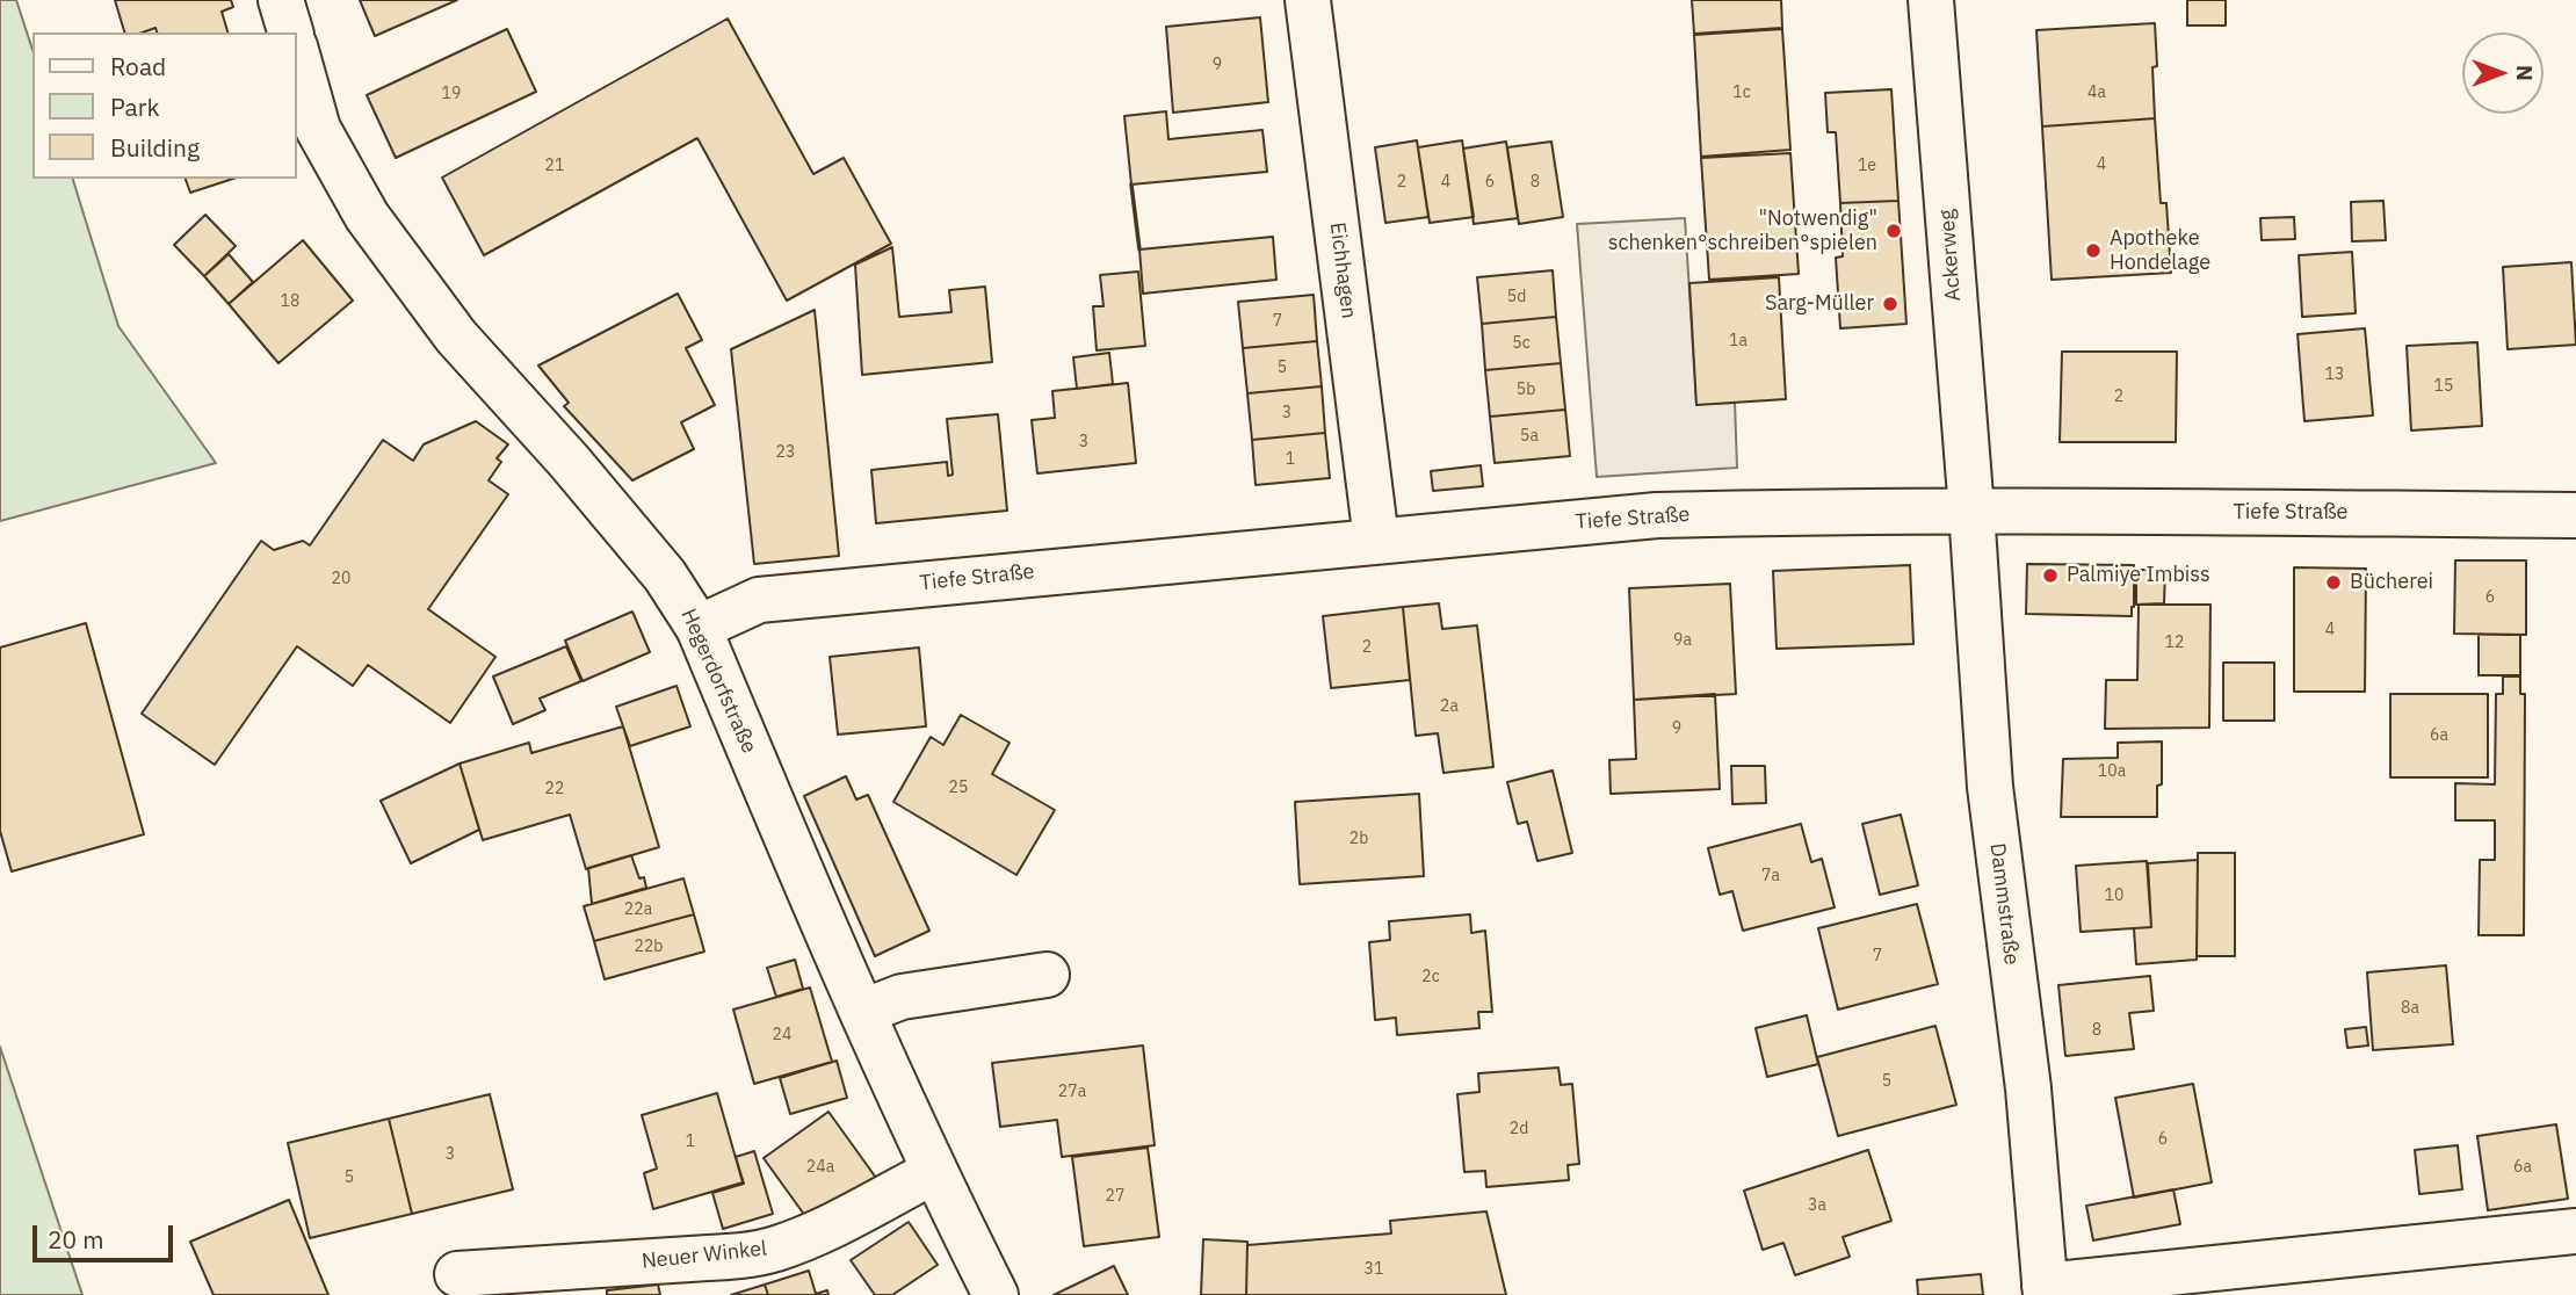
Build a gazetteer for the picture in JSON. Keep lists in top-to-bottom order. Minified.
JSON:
{"streets":{"street":["Ackerweg","Eichhagen","Tiefe Straße","Hegerdorfstraße","Dammstraße","Neuer Winkel"]},"crossings":[["Ackerweg","Tiefe Straße"],["Ackerweg","Dammstraße"],["Eichhagen","Tiefe Straße"],["Tiefe Straße","Hegerdorfstraße"],["Tiefe Straße","Dammstraße"],["Hegerdorfstraße","Neuer Winkel"]],"places":["\"Notwendig\" schenken°schreiben°spielen","Apotheke Hondelage","Sarg-Müller","Palmiye Imbiss","Bücherei"],"house_numbers":["9","1c","4a","19","4","21","1e","2","4","6","8","5d","18","7","1a","5c","5","13","15","5b","2","3","5a","3","23","1","20","6","4","9a","12","2","2a","9","6a","10a","25","22","2b","7a","10","22a","22b","7","2c","8a","8","24","5","27a","2d","6","1","3","24a","6a","5","27","3a","31"],"legend":["Road","Park","Building"],"scale_bar":"20 m","north":"right"}
